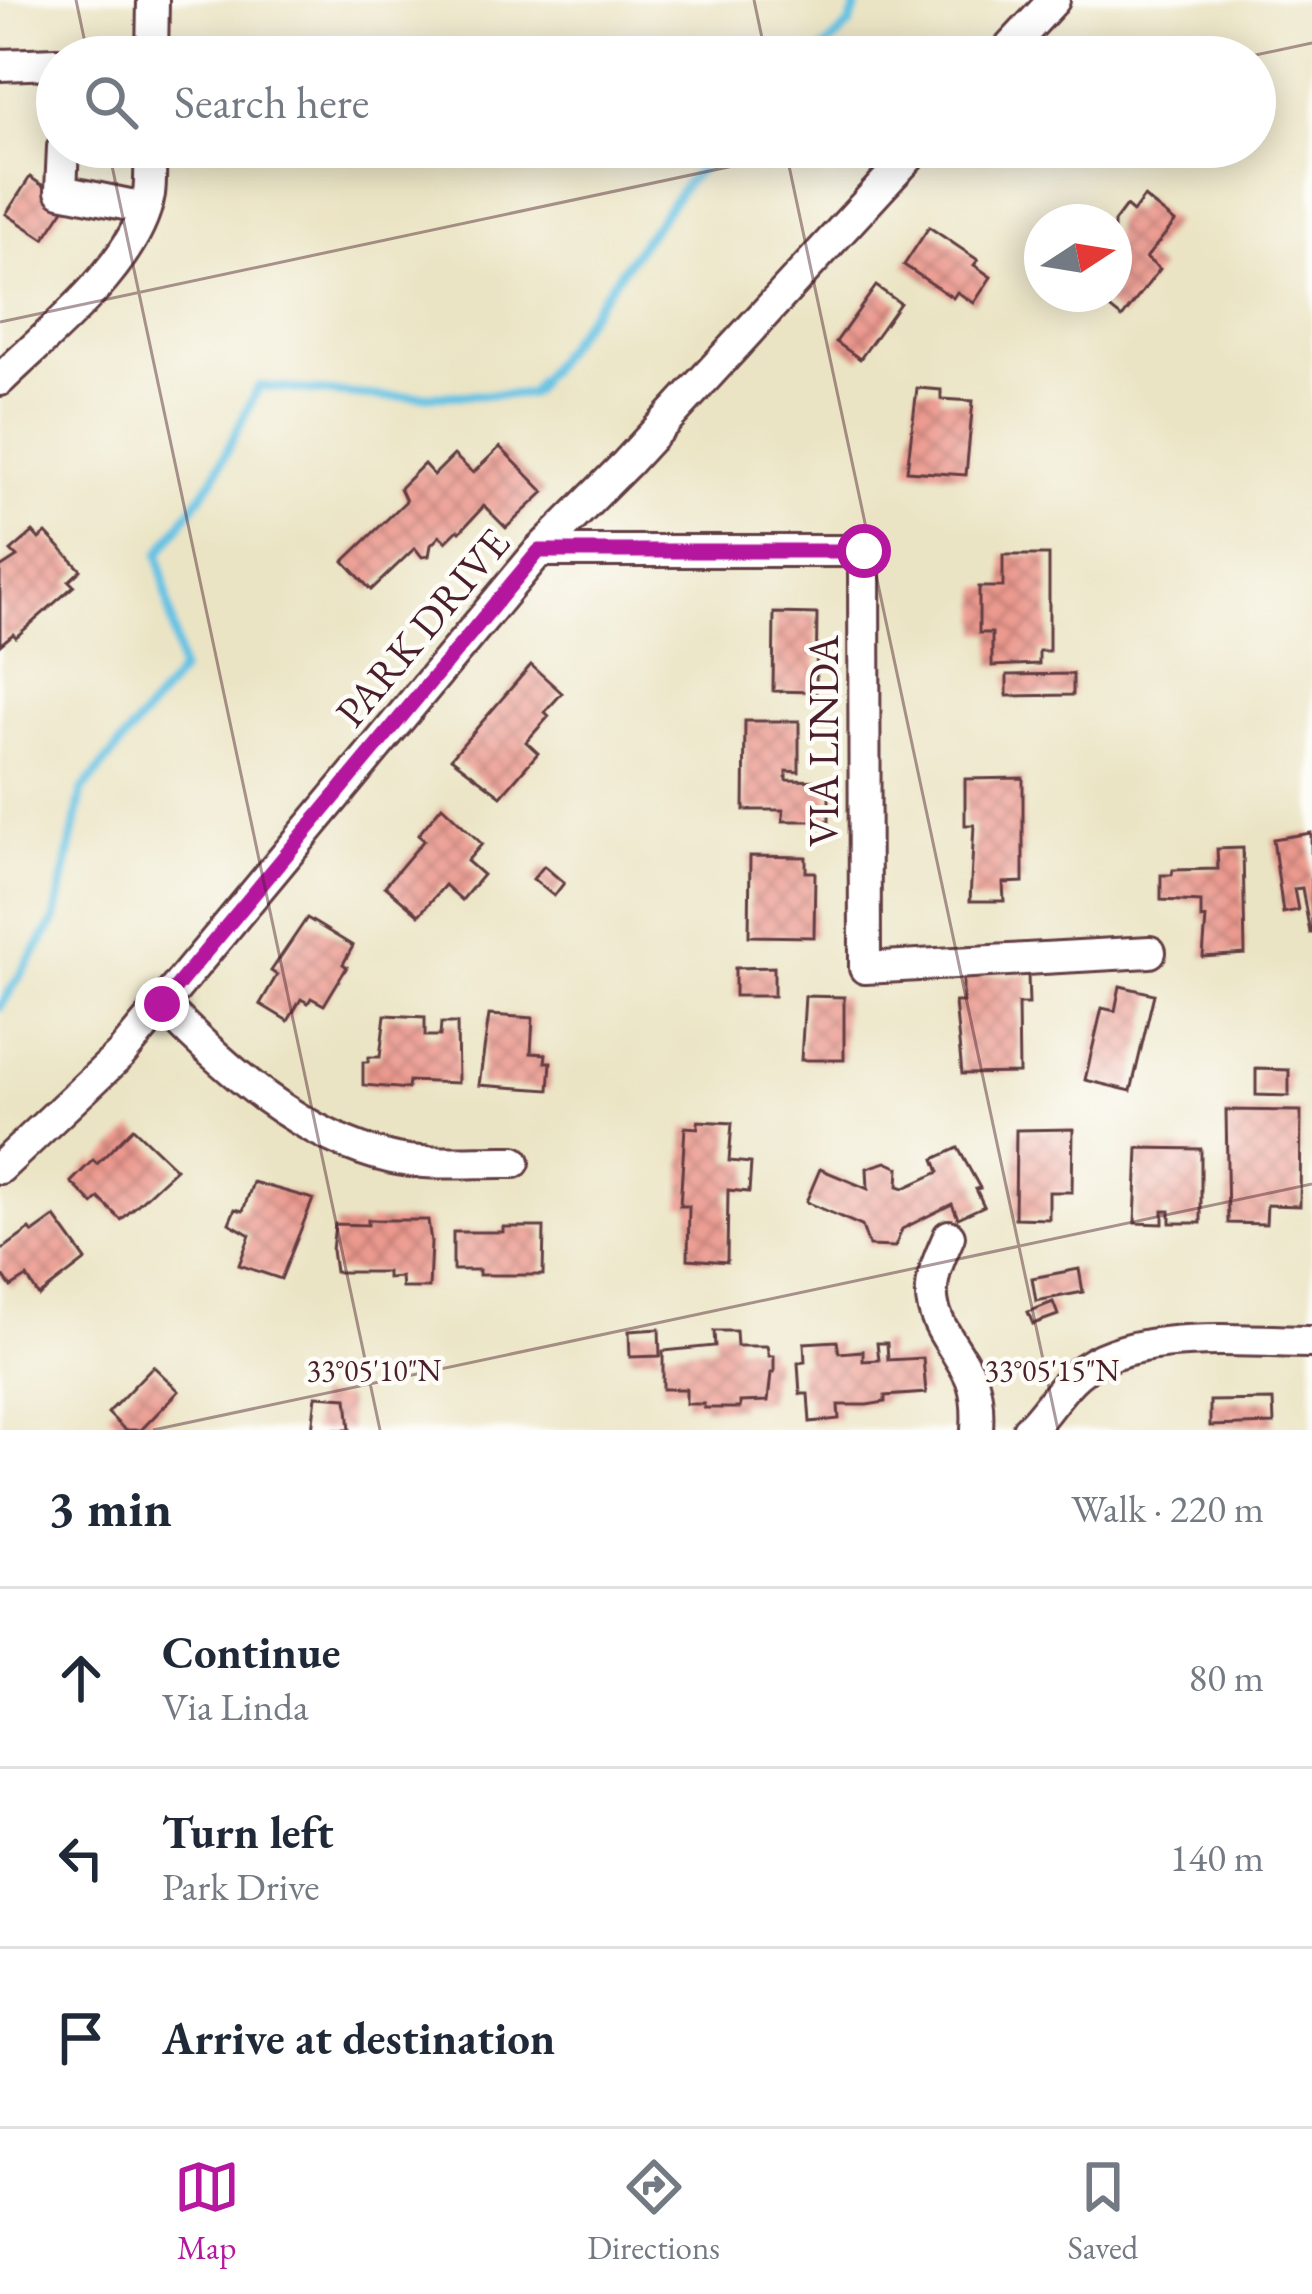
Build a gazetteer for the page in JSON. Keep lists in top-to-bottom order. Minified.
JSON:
{"streets":{"street":["PARK DRIVE","VIA LINDA"]},"crossings":[["PARK DRIVE","VIA LINDA"]],"north":"right","page":{"search":"Search here","heading":["3 min","Walk · 220 m"],"list":[["Continue","Via Linda","80 m"],["Turn left","Park Drive","140 m"],"Arrive at destination"],"nav":["Map","Directions","Saved"]},"coordinates":["33°05'10\"N","33°05'15\"N"]}
